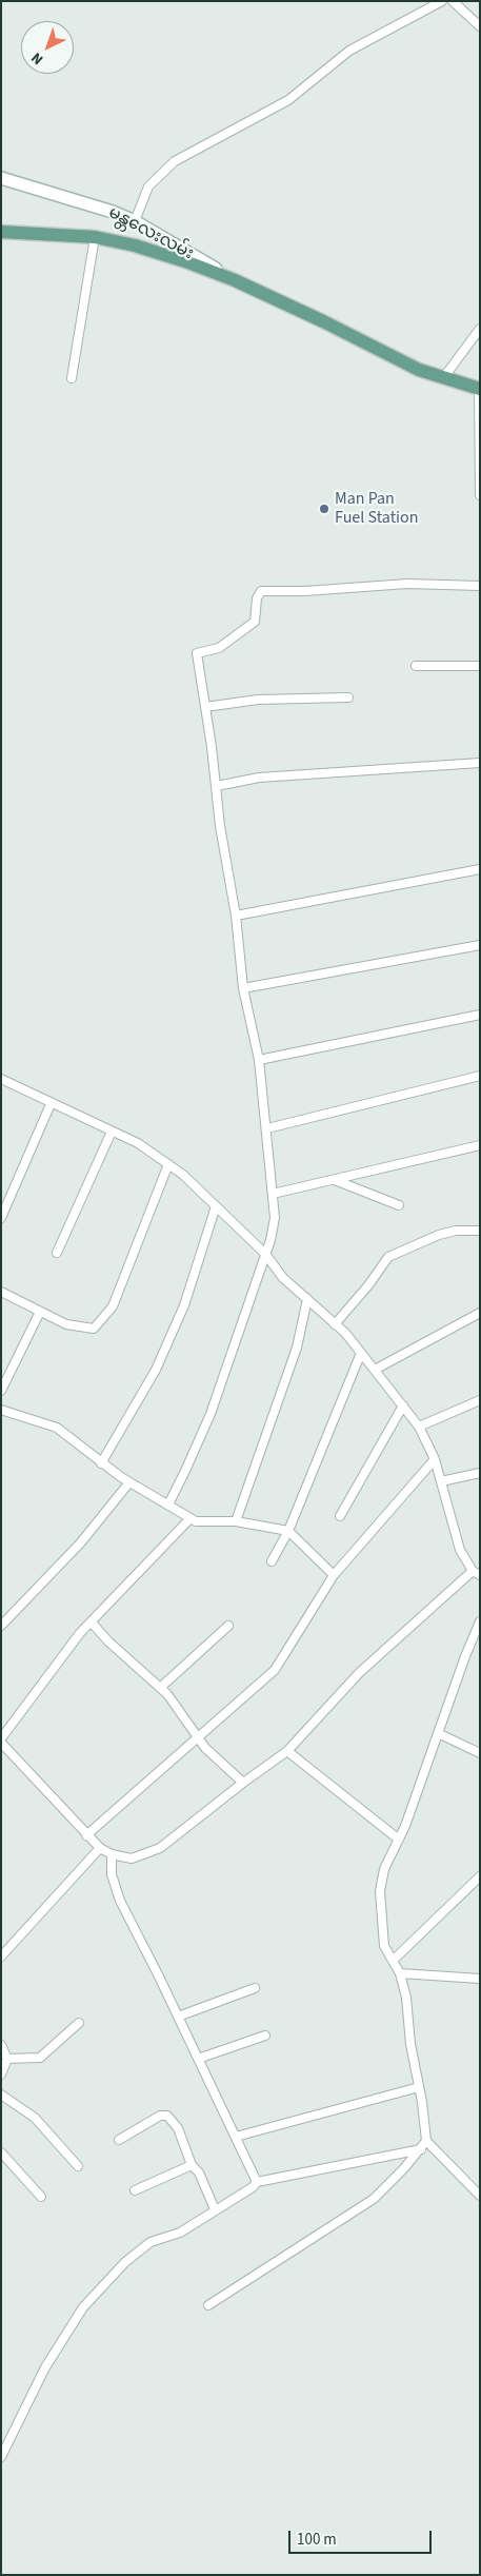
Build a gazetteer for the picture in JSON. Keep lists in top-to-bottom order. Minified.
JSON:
{"streets":{"main road":["မန္တလေးလမ်း"]},"places":["Man Pan Fuel Station"],"scale_bar":"100 m","north":"bottom left"}
